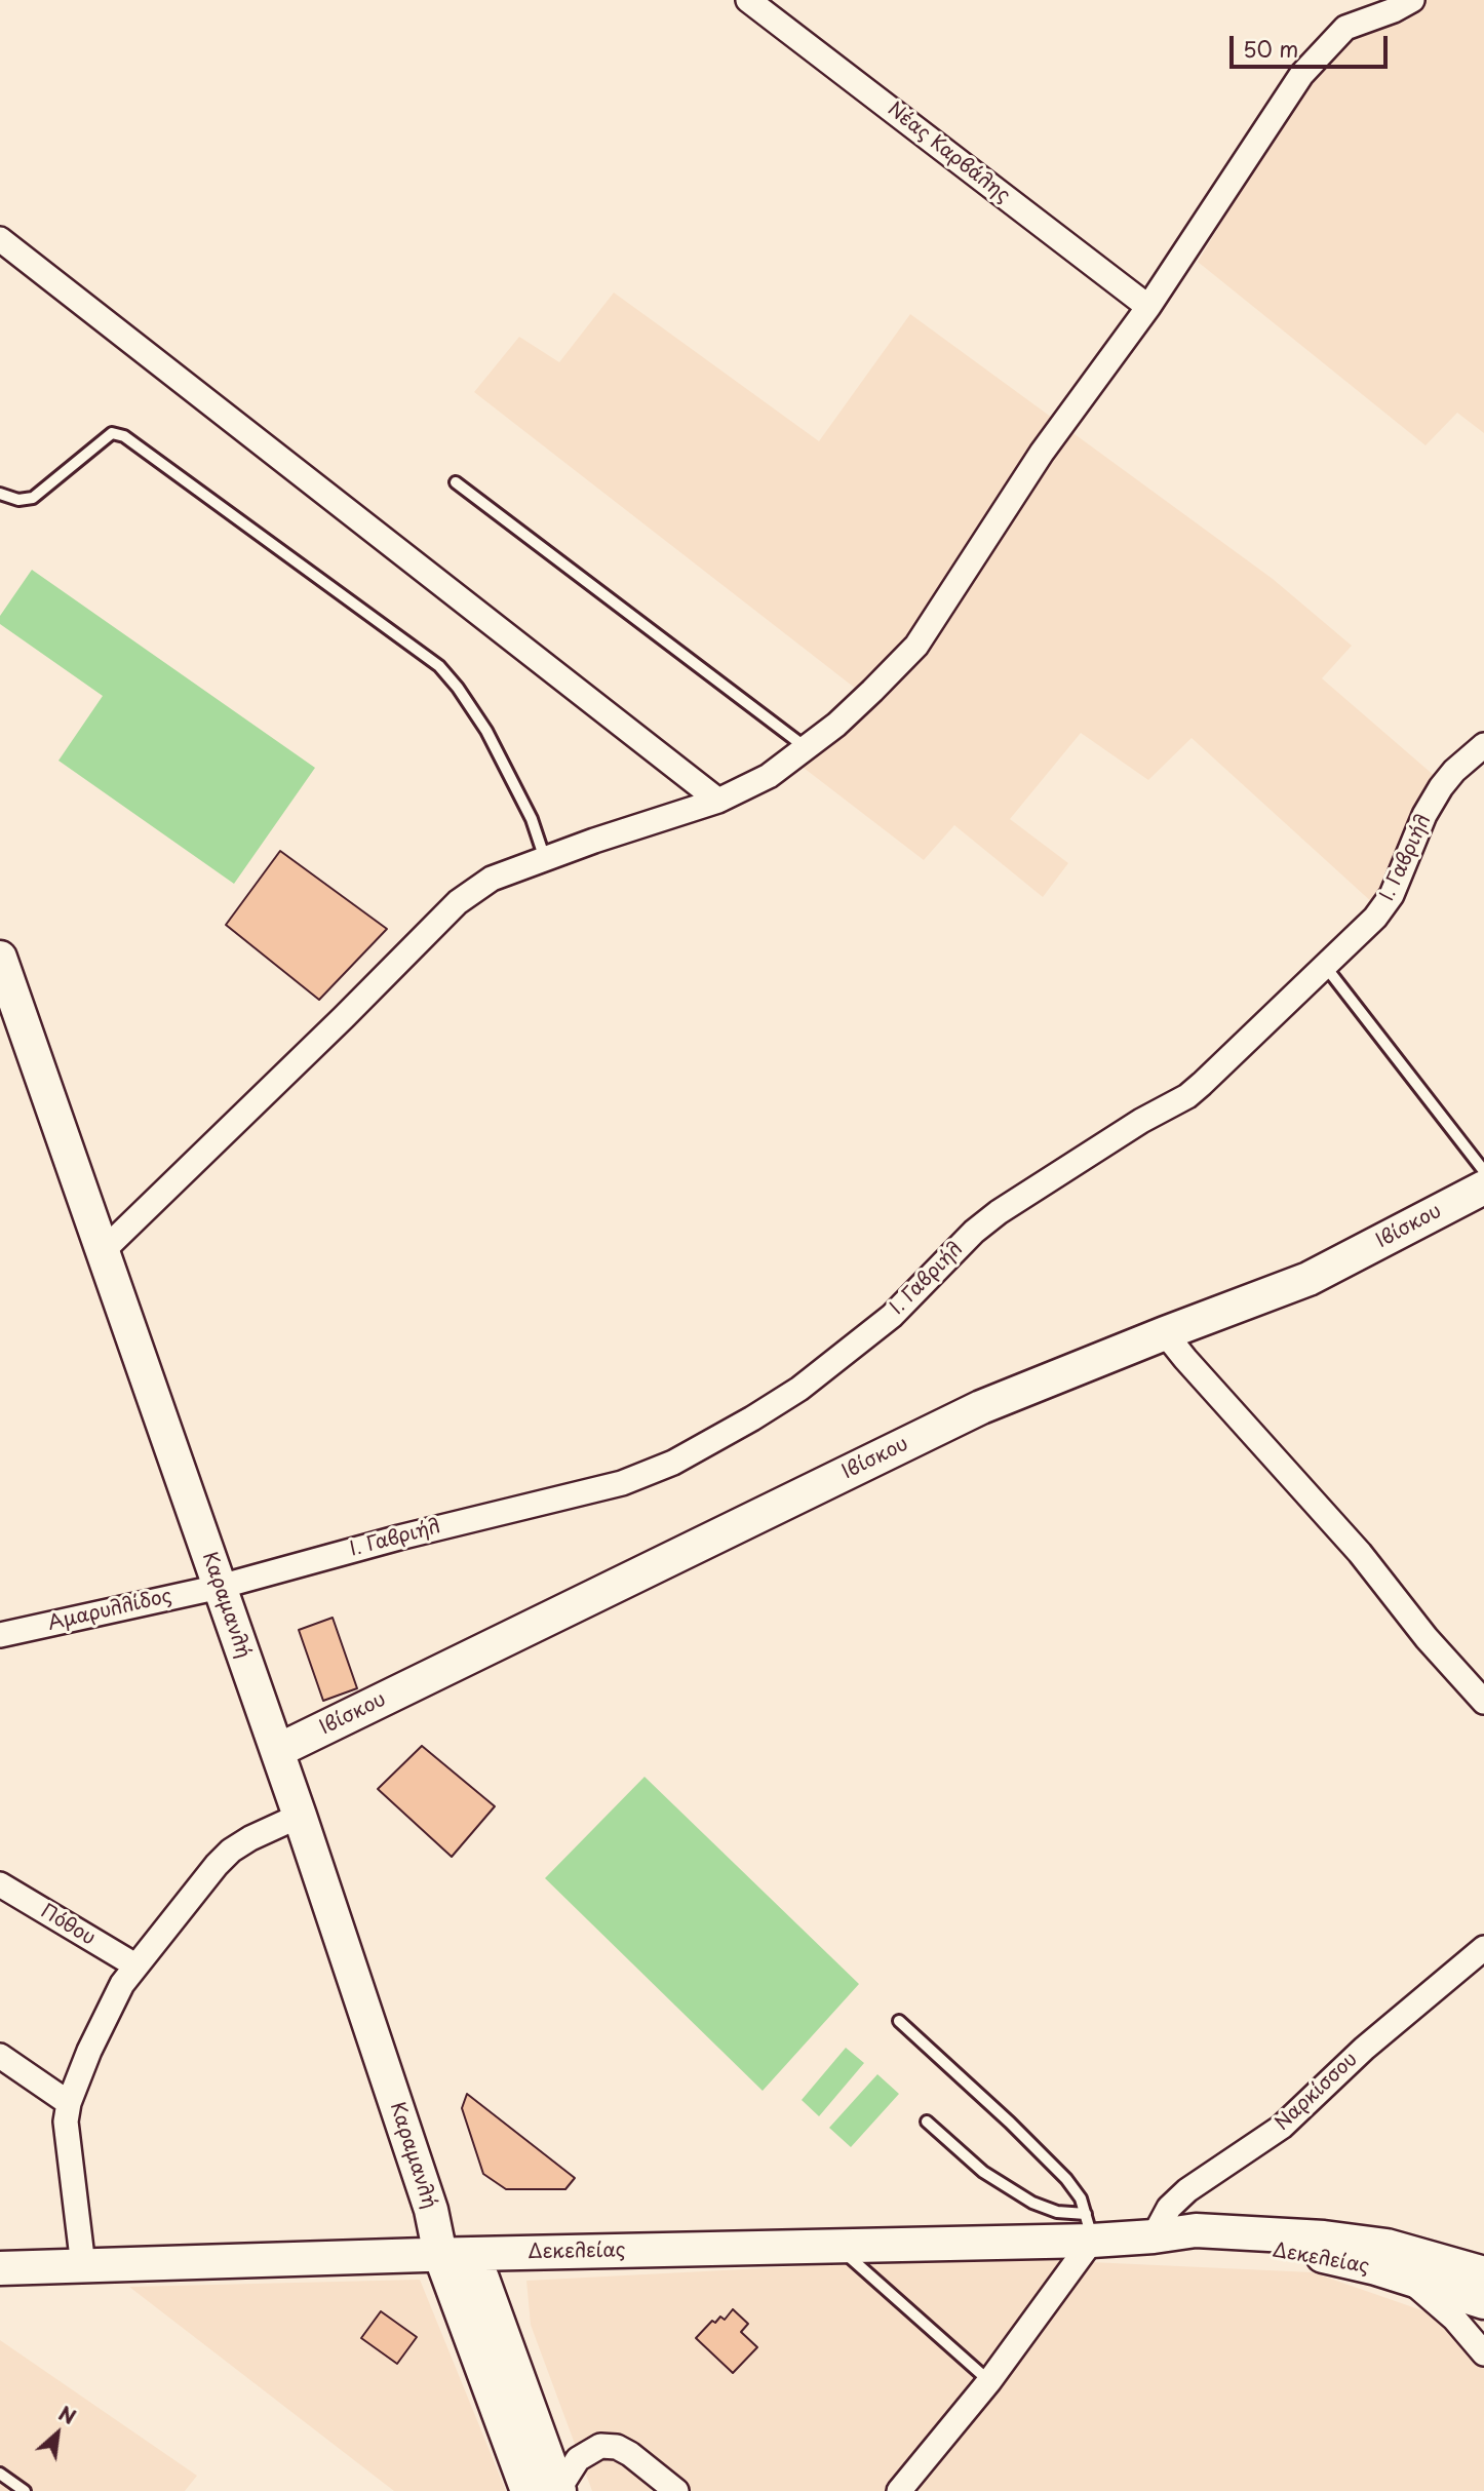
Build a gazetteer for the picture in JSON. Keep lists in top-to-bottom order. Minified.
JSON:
{"streets":{"main road":["Ιβίσκου","Καραμανλή","Δεκελείας"],"street":["Νέας Καρβάλης","Ι. Γαβριήλ","Αμαρυλλίδος","Πόθου","Ναρκίσσου"]},"crossings":[["Ι. Γαβριήλ","Καραμανλή"],["Ι. Γαβριήλ","Αμαρυλλίδος"],["Ιβίσκου","Καραμανλή"],["Καραμανλή","Αμαρυλλίδος"],["Καραμανλή","Δεκελείας"],["Ναρκίσσου","Δεκελείας"]],"scale_bar":"50 m","north":"top right"}
